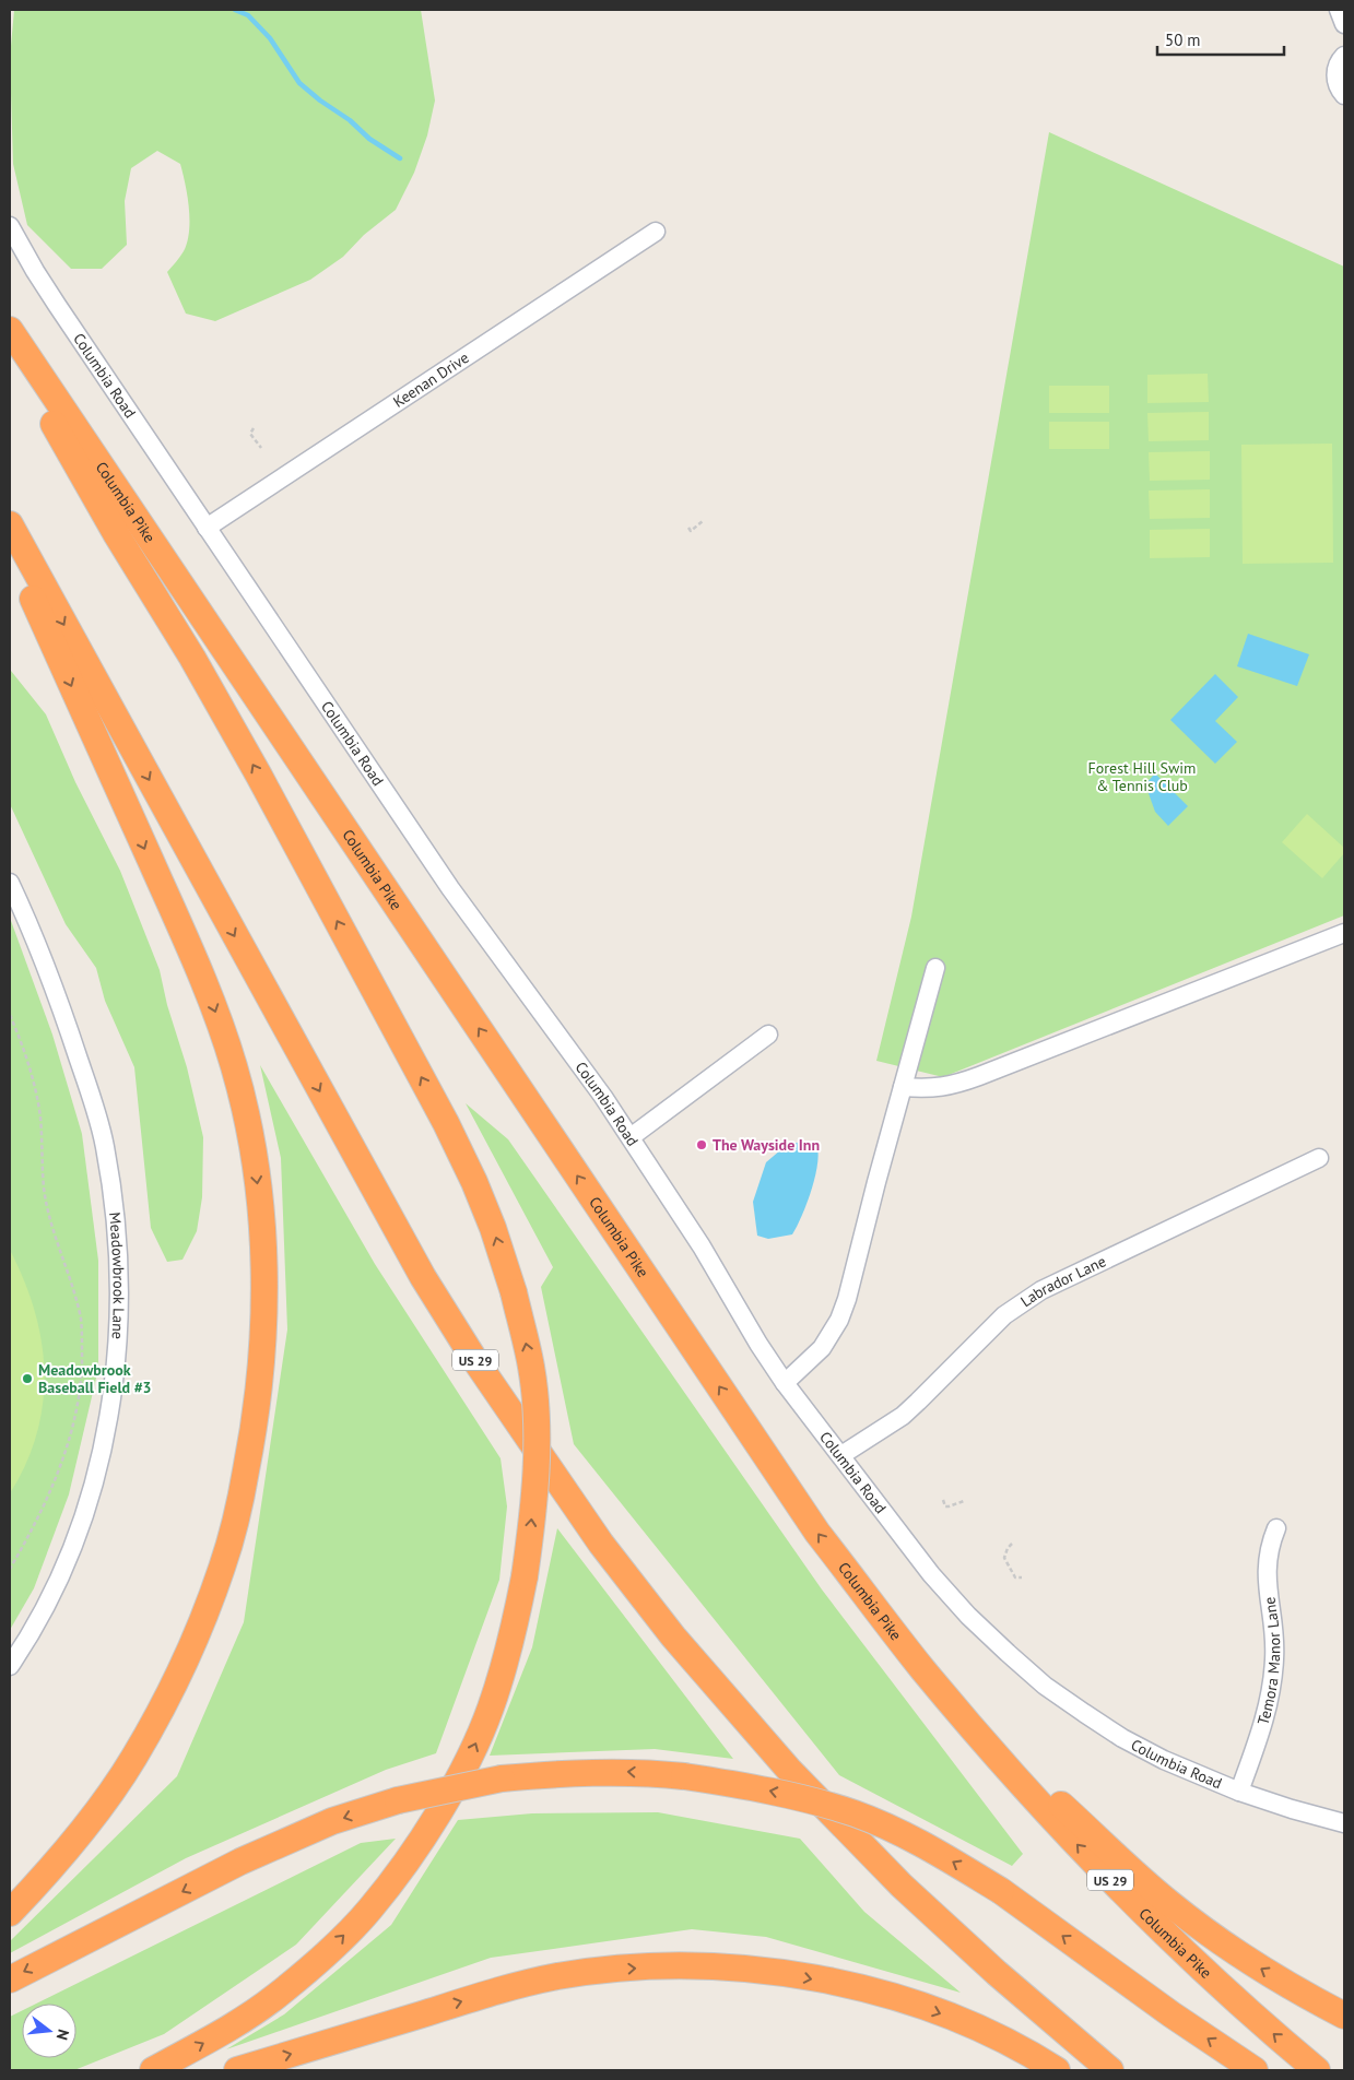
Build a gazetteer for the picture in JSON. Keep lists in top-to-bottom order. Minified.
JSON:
{"streets":{"highway":["Columbia Pike","US 29"],"street":["Columbia Road","Keenan Drive","Meadowbrook Lane","Labrador Lane","Temora Manor Lane"]},"crossings":[["Columbia Road","Keenan Drive"],["Columbia Road","Labrador Lane"],["Columbia Road","Temora Manor Lane"]],"parks":["Forest Hill Swim & Tennis Club"],"places":["The Wayside Inn","Meadowbrook Baseball Field #3"],"scale_bar":"50 m","north":"right"}
